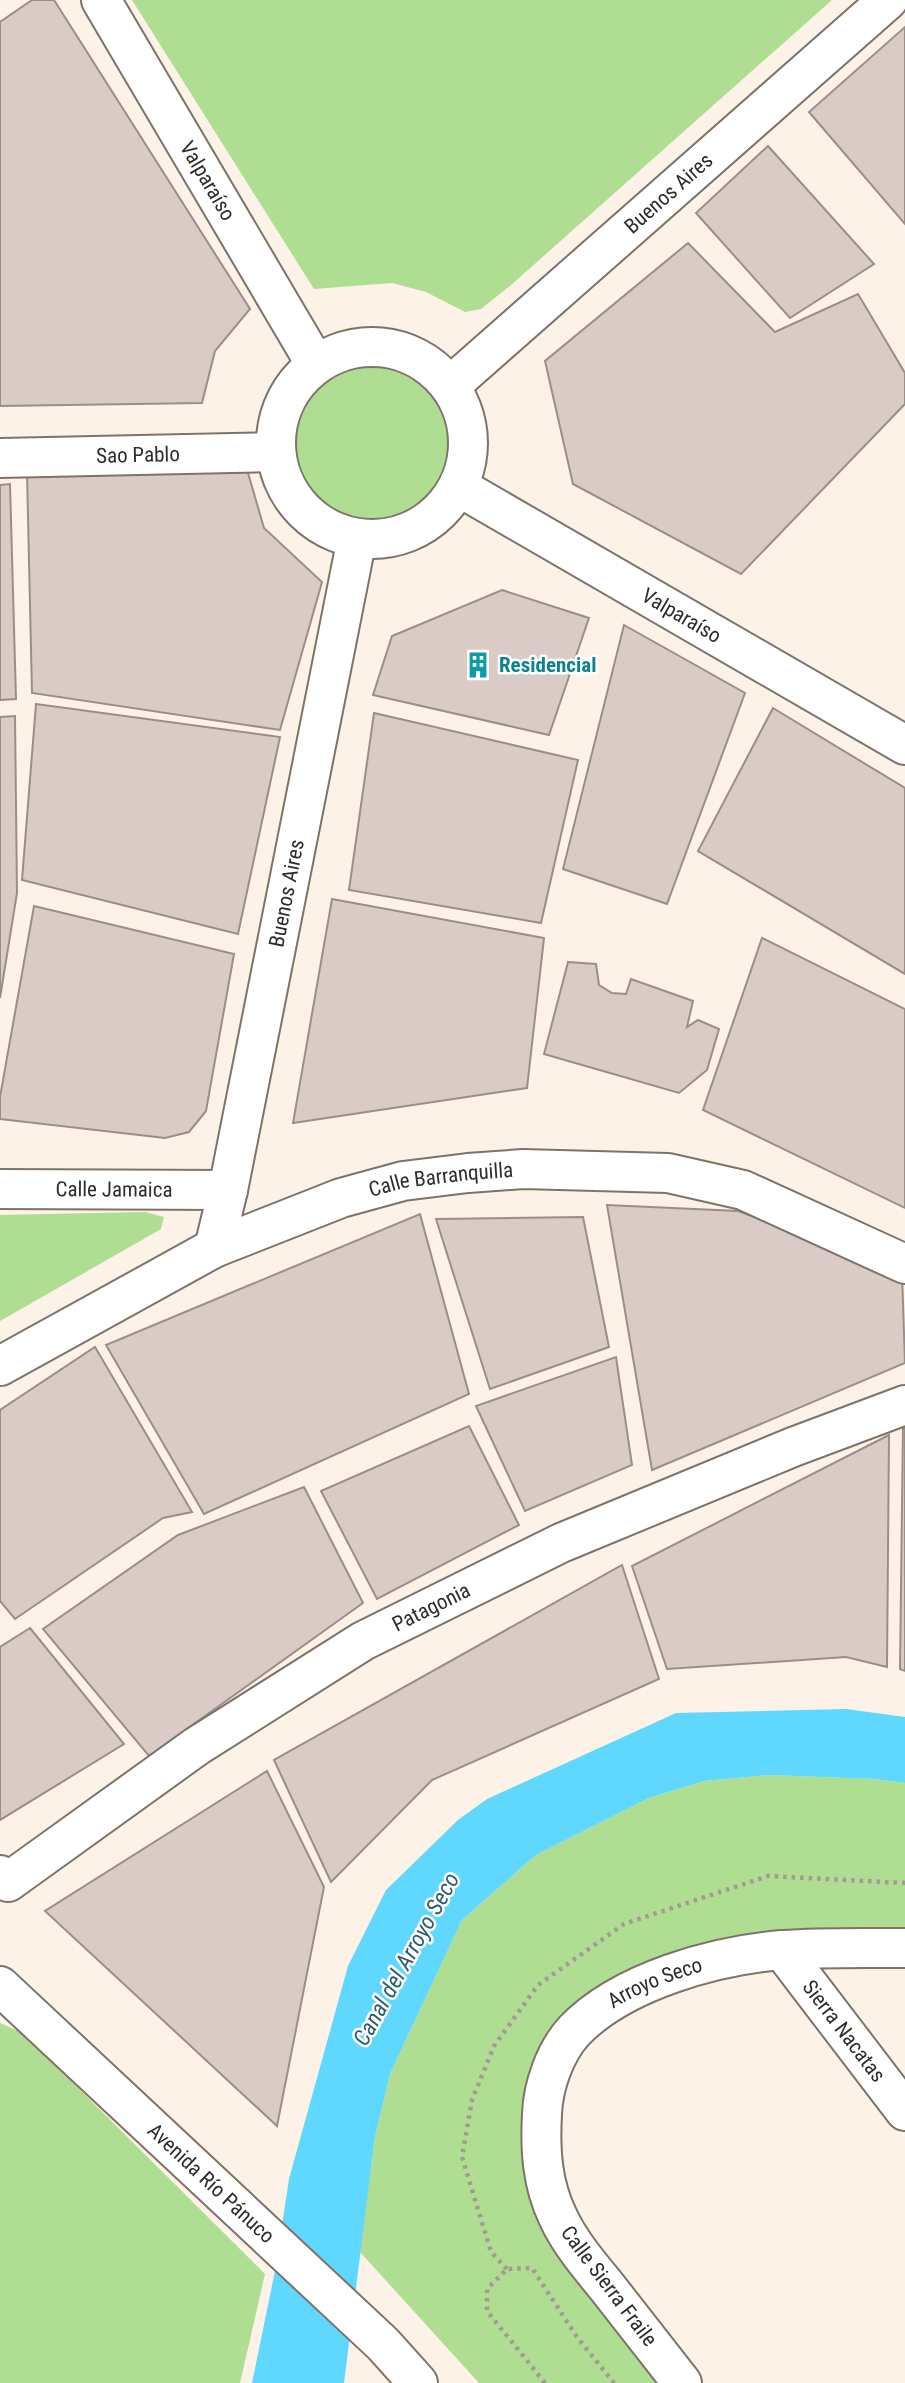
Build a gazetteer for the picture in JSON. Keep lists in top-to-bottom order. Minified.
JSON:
{"streets":{"street":["Valparaíso","Buenos Aires","Sao Pablo","Calle Barranquilla","Calle Jamaica","Patagonia","Arroyo Seco","Sierra Nacatas","Avenida Río Pánuco","Calle Sierra Fraile"]},"crossings":[["Valparaíso","Buenos Aires"],["Valparaíso","Sao Pablo"],["Buenos Aires","Sao Pablo"],["Buenos Aires","Calle Barranquilla"],["Buenos Aires","Calle Jamaica"],["Arroyo Seco","Sierra Nacatas"],["Arroyo Seco","Calle Sierra Fraile"]],"water":["Canal del Arroyo Seco"],"places":{"building":["Residencial"]}}
